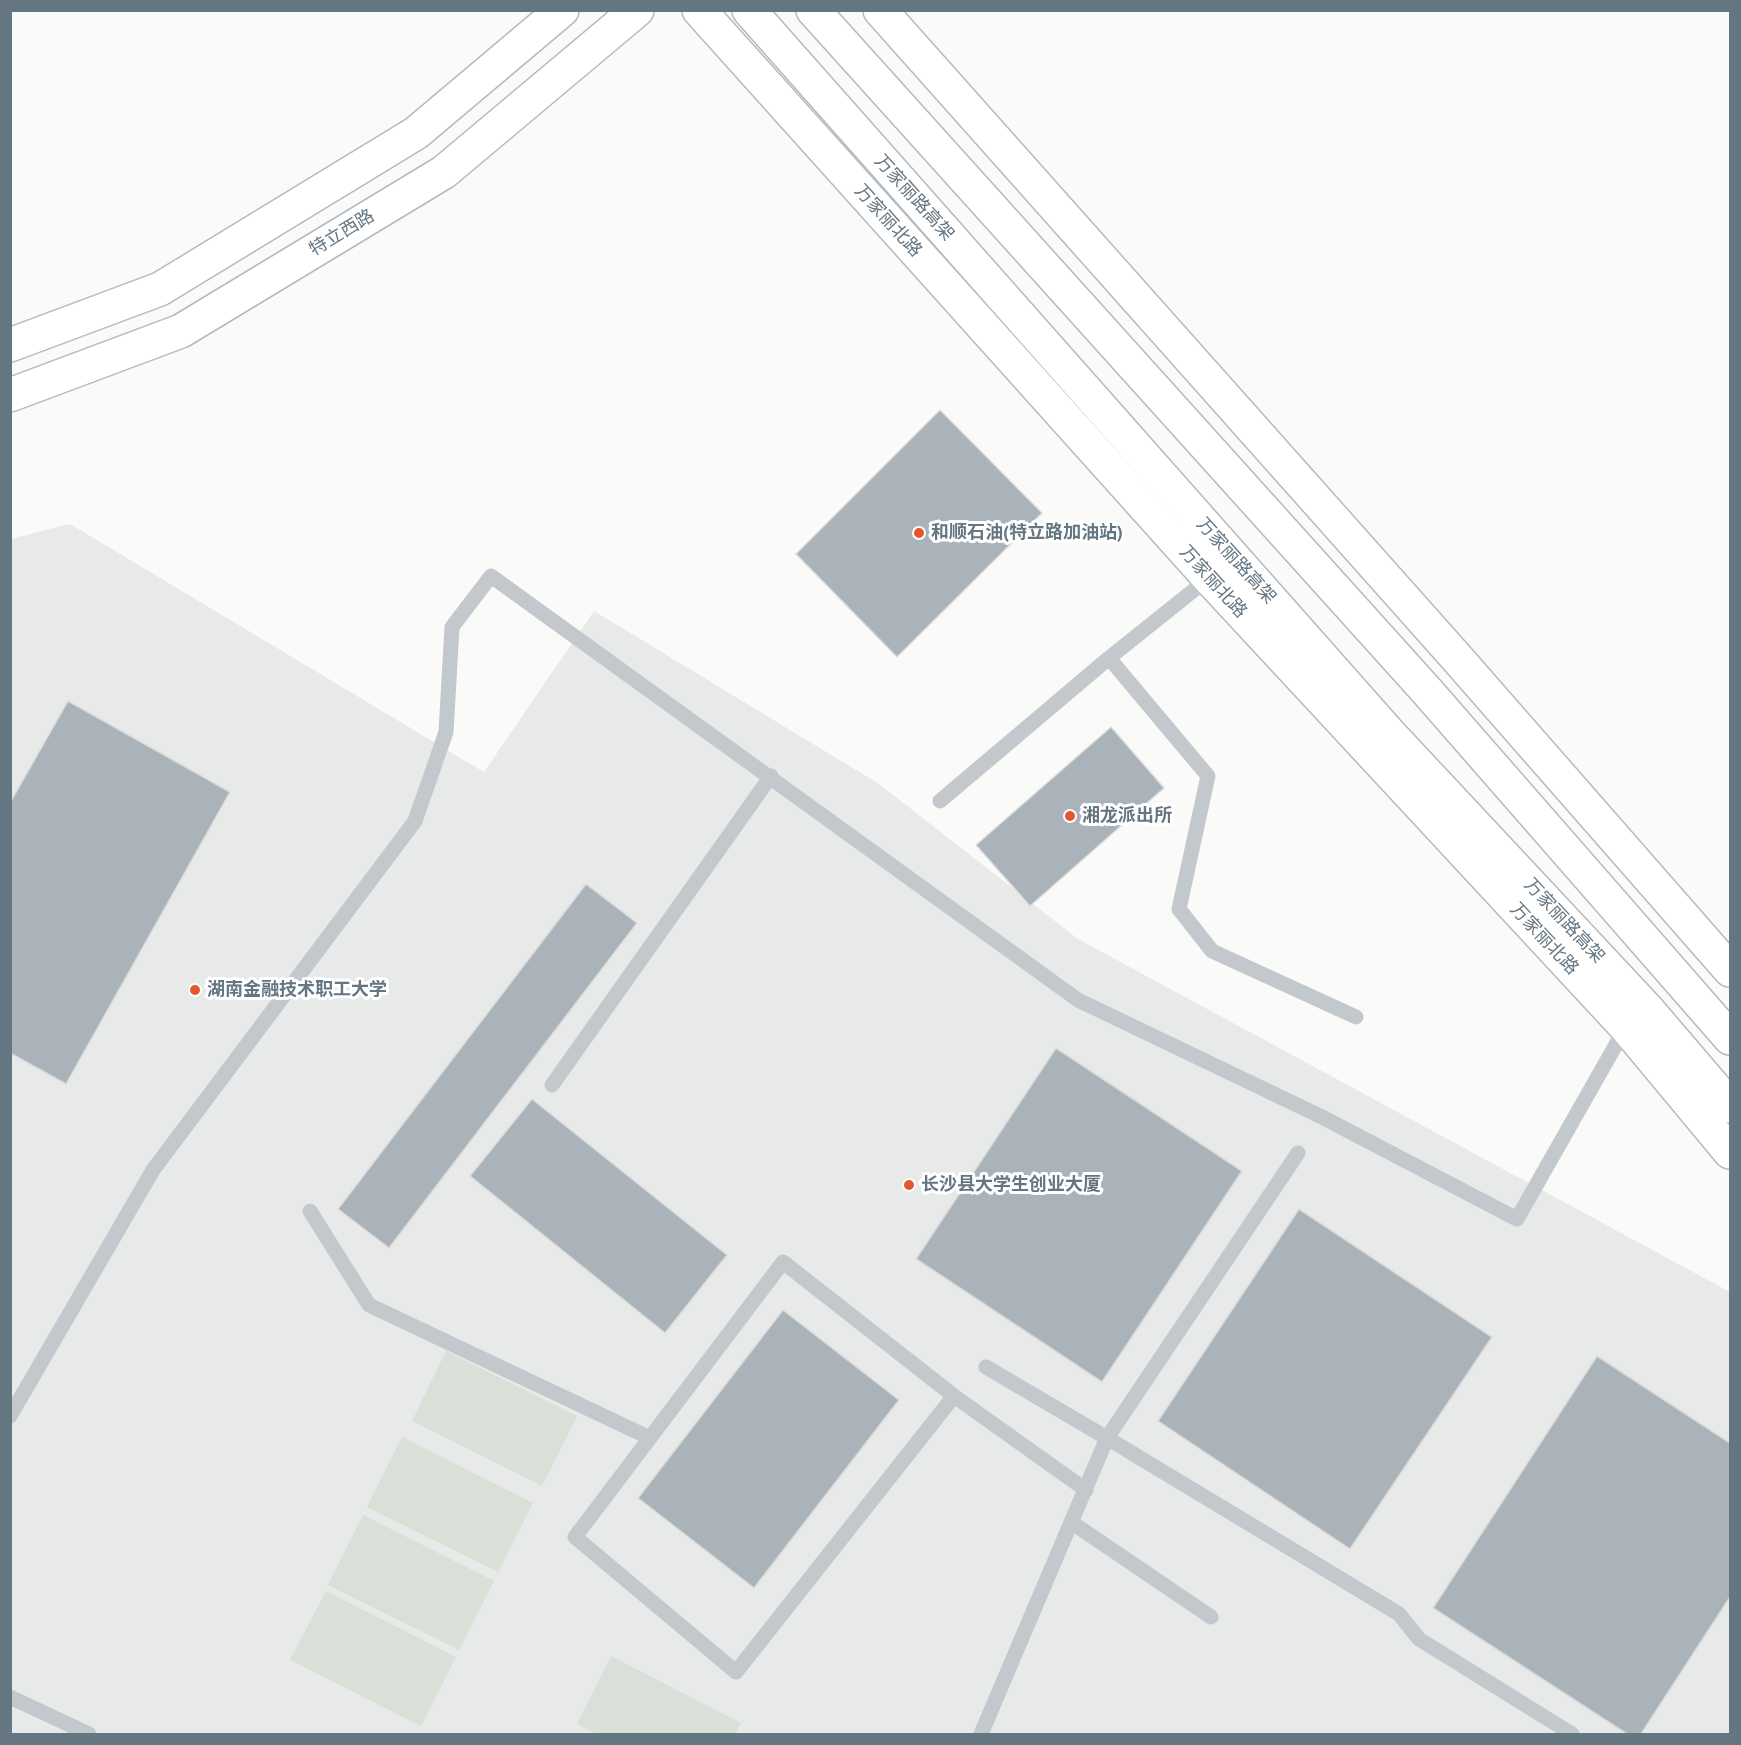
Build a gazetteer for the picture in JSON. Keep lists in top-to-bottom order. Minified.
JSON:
{"streets":{"main road":["万家丽路高架","万家丽北路","特立西路"]},"places":["和顺石油(特立路加油站)","湘龙派出所","湖南金融技术职工大学","长沙县大学生创业大厦"]}
